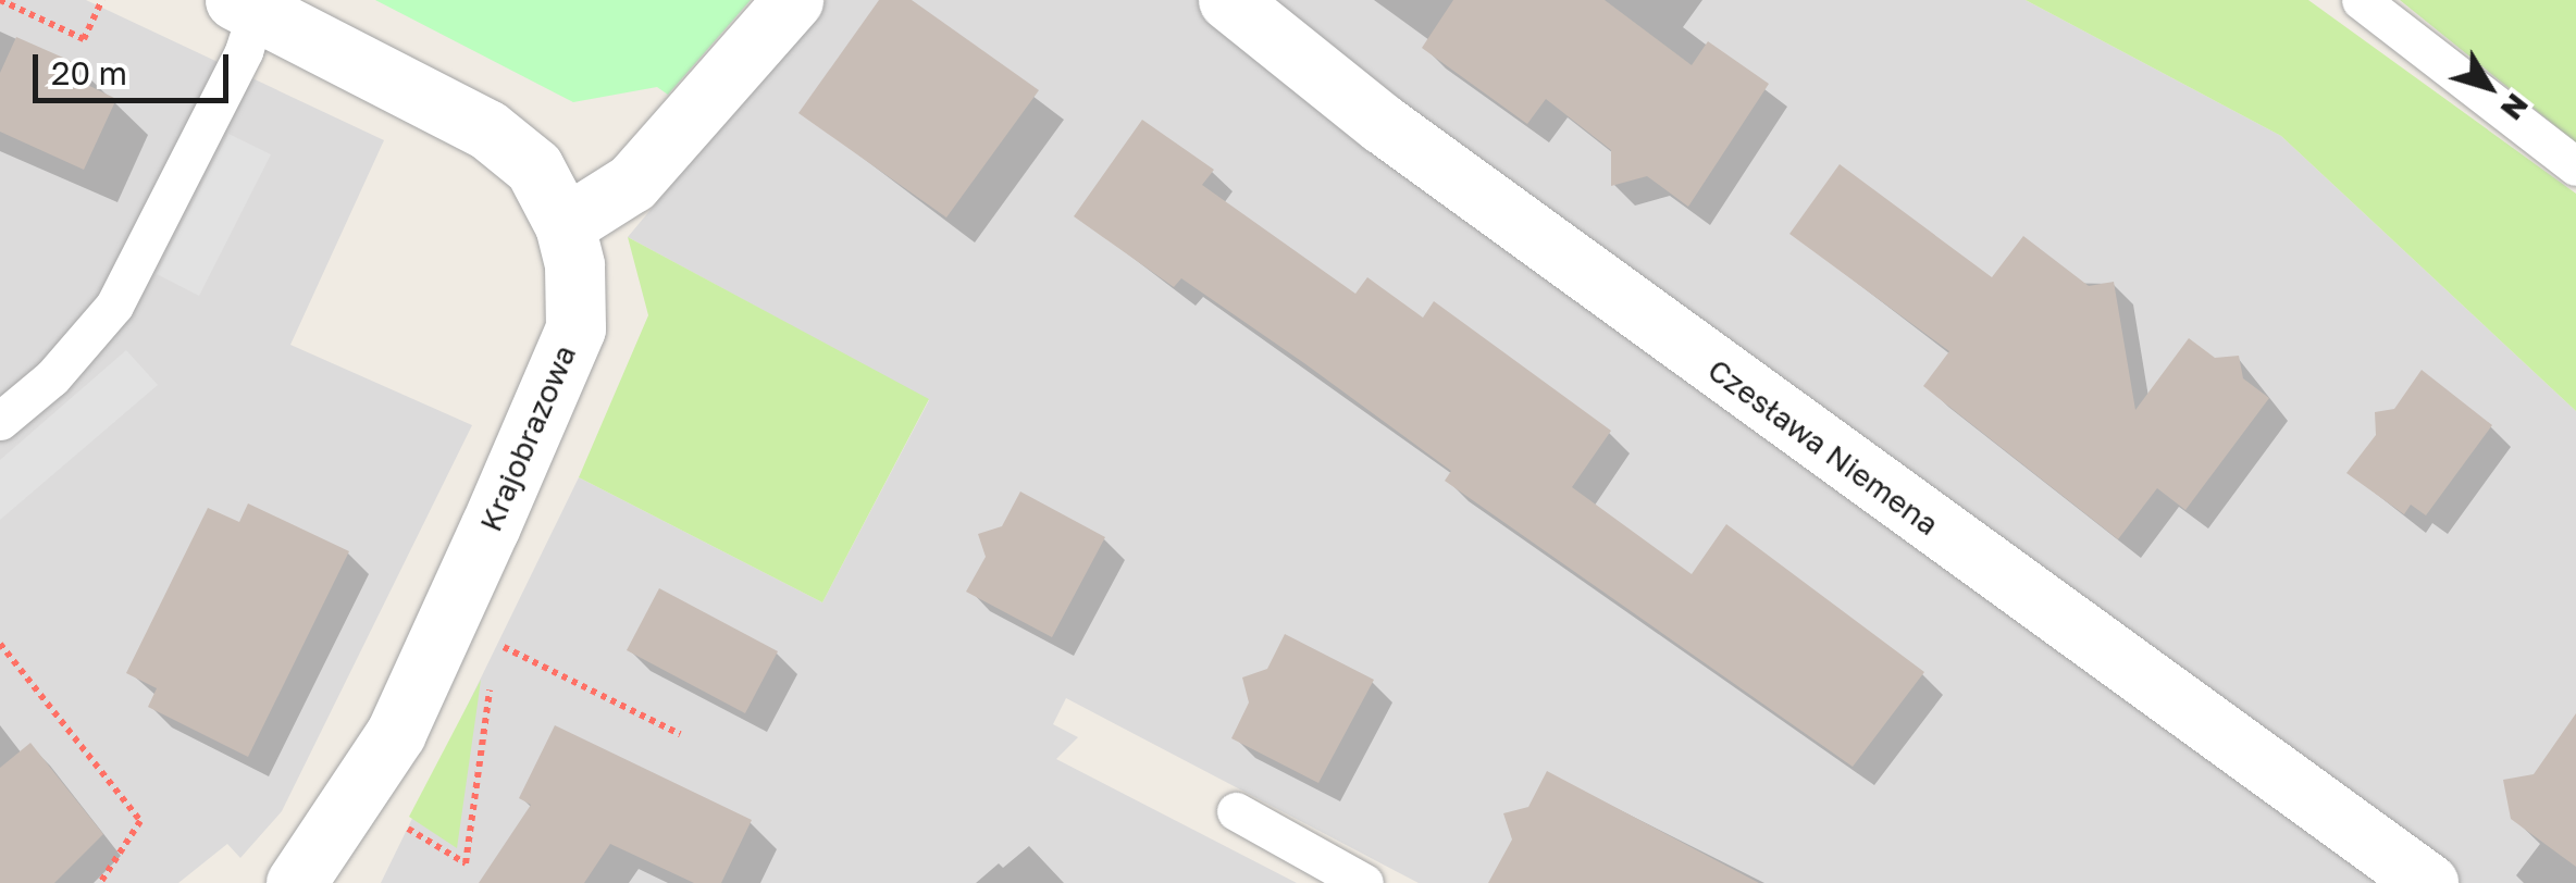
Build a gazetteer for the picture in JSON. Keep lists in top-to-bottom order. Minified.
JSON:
{"streets":{"street":["Krajobrazowa","Czesława Niemena"]},"scale_bar":"20 m","north":"bottom right"}
